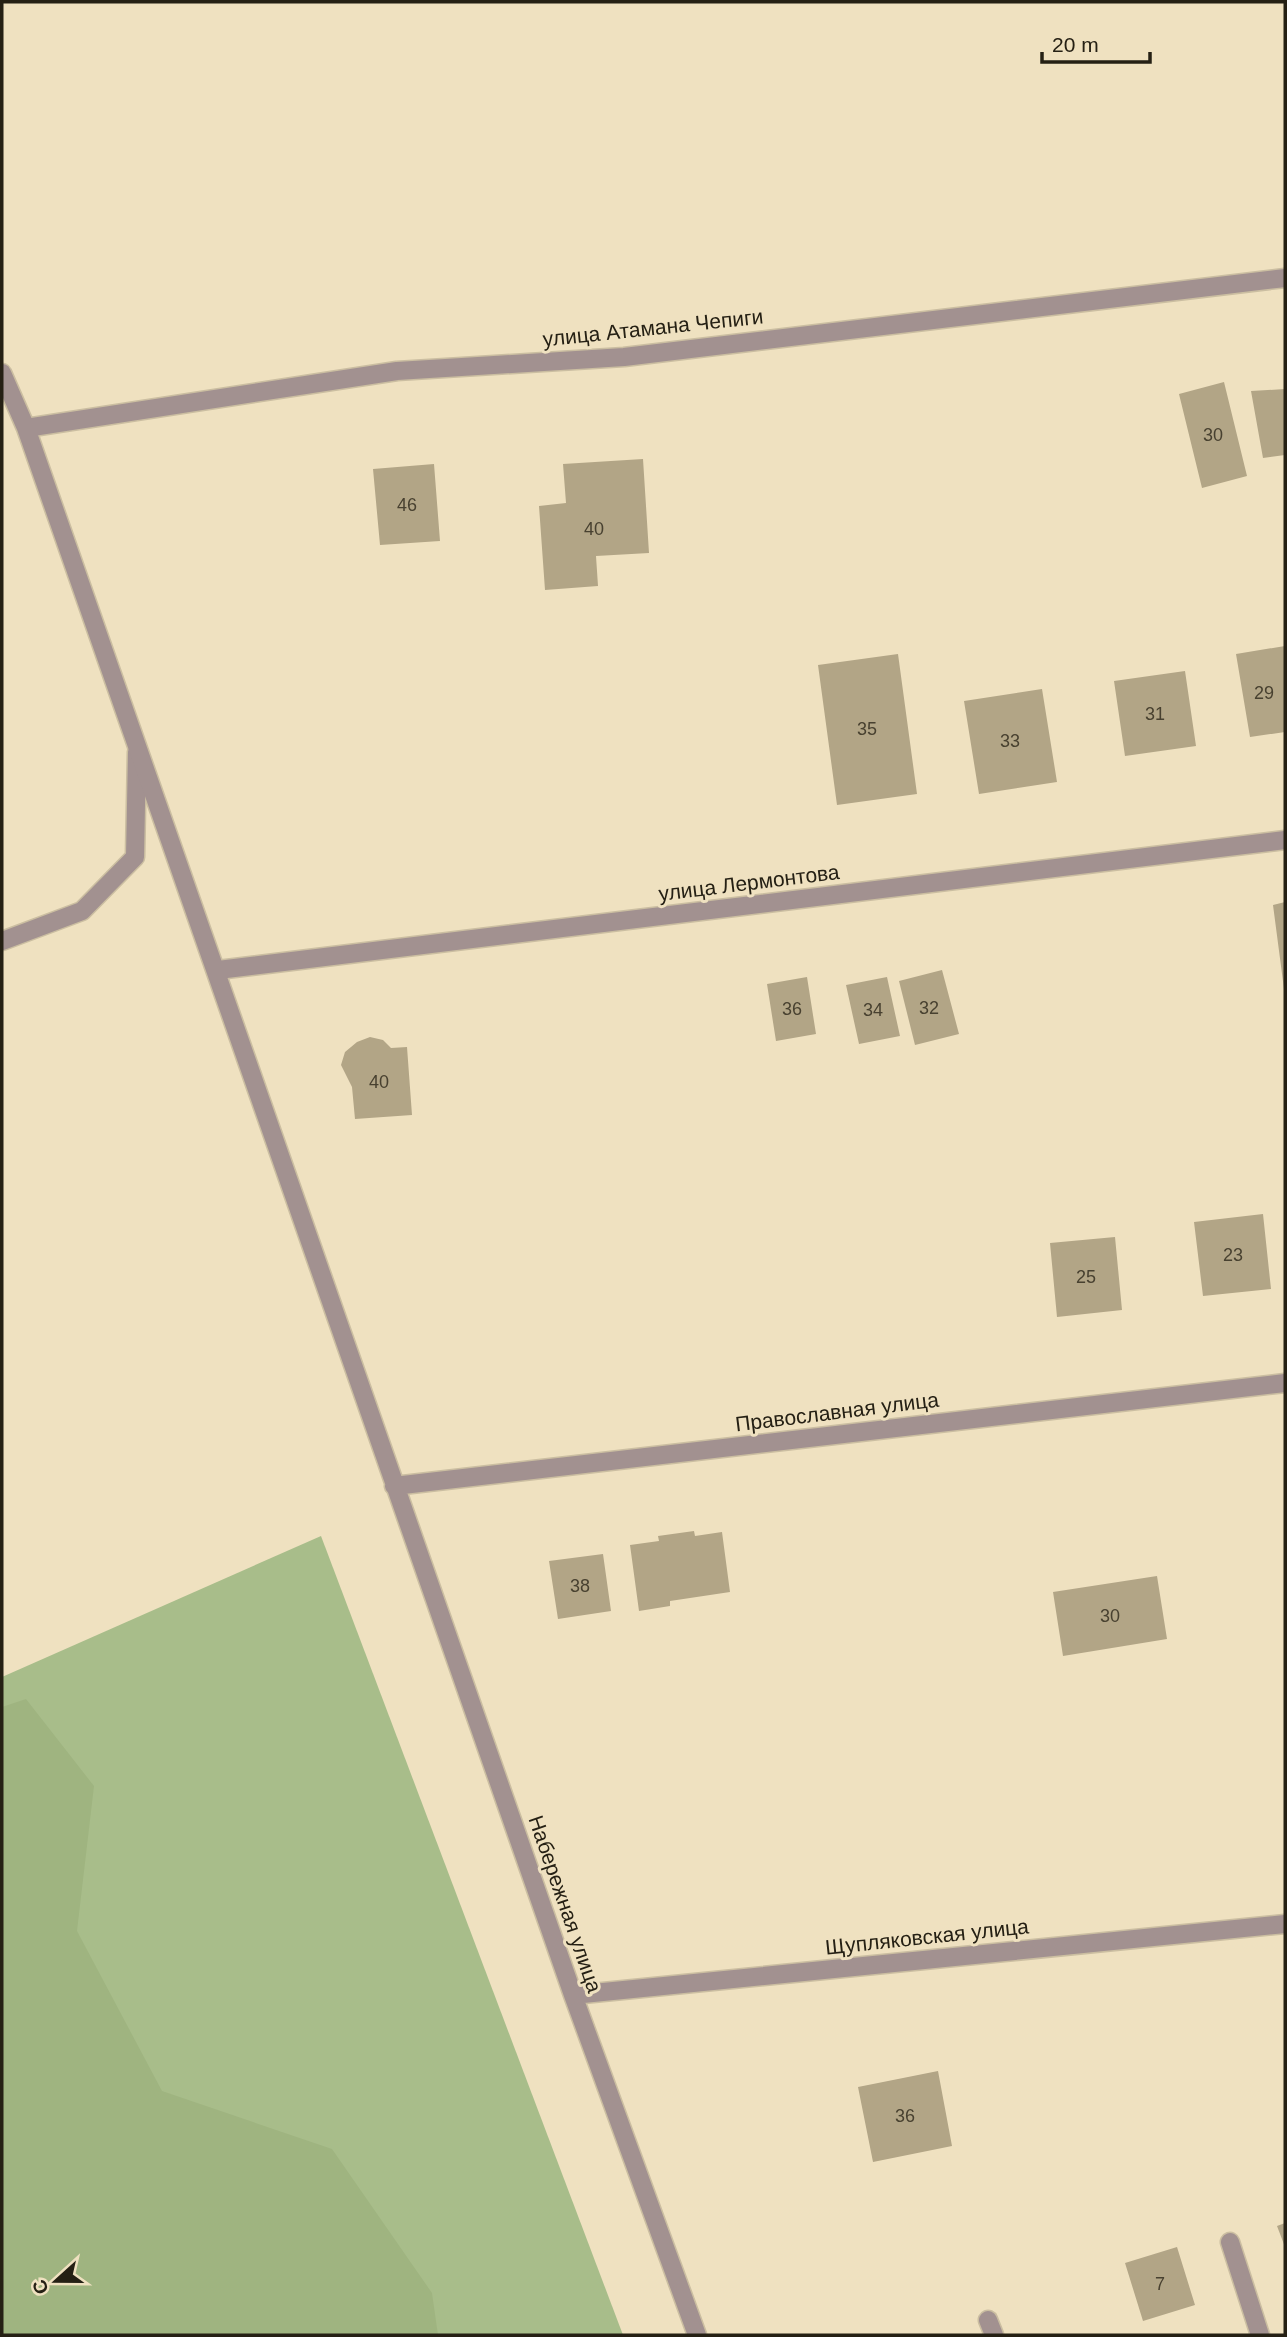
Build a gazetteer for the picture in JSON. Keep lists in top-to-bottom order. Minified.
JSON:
{"streets":{"street":["улица Атамана Чепиги","улица Лермонтова","Православная улица","Набережная улица","Щупляковская улица"]},"crossings":[["улица Атамана Чепиги","Набережная улица"],["улица Лермонтова","Набережная улица"],["Православная улица","Набережная улица"],["Набережная улица","Щупляковская улица"]],"house_numbers":["30","46","40","29","31","35","33","32","36","34","40","23","25","38","30","36","7"],"scale_bar":"20 m","north":"left"}
